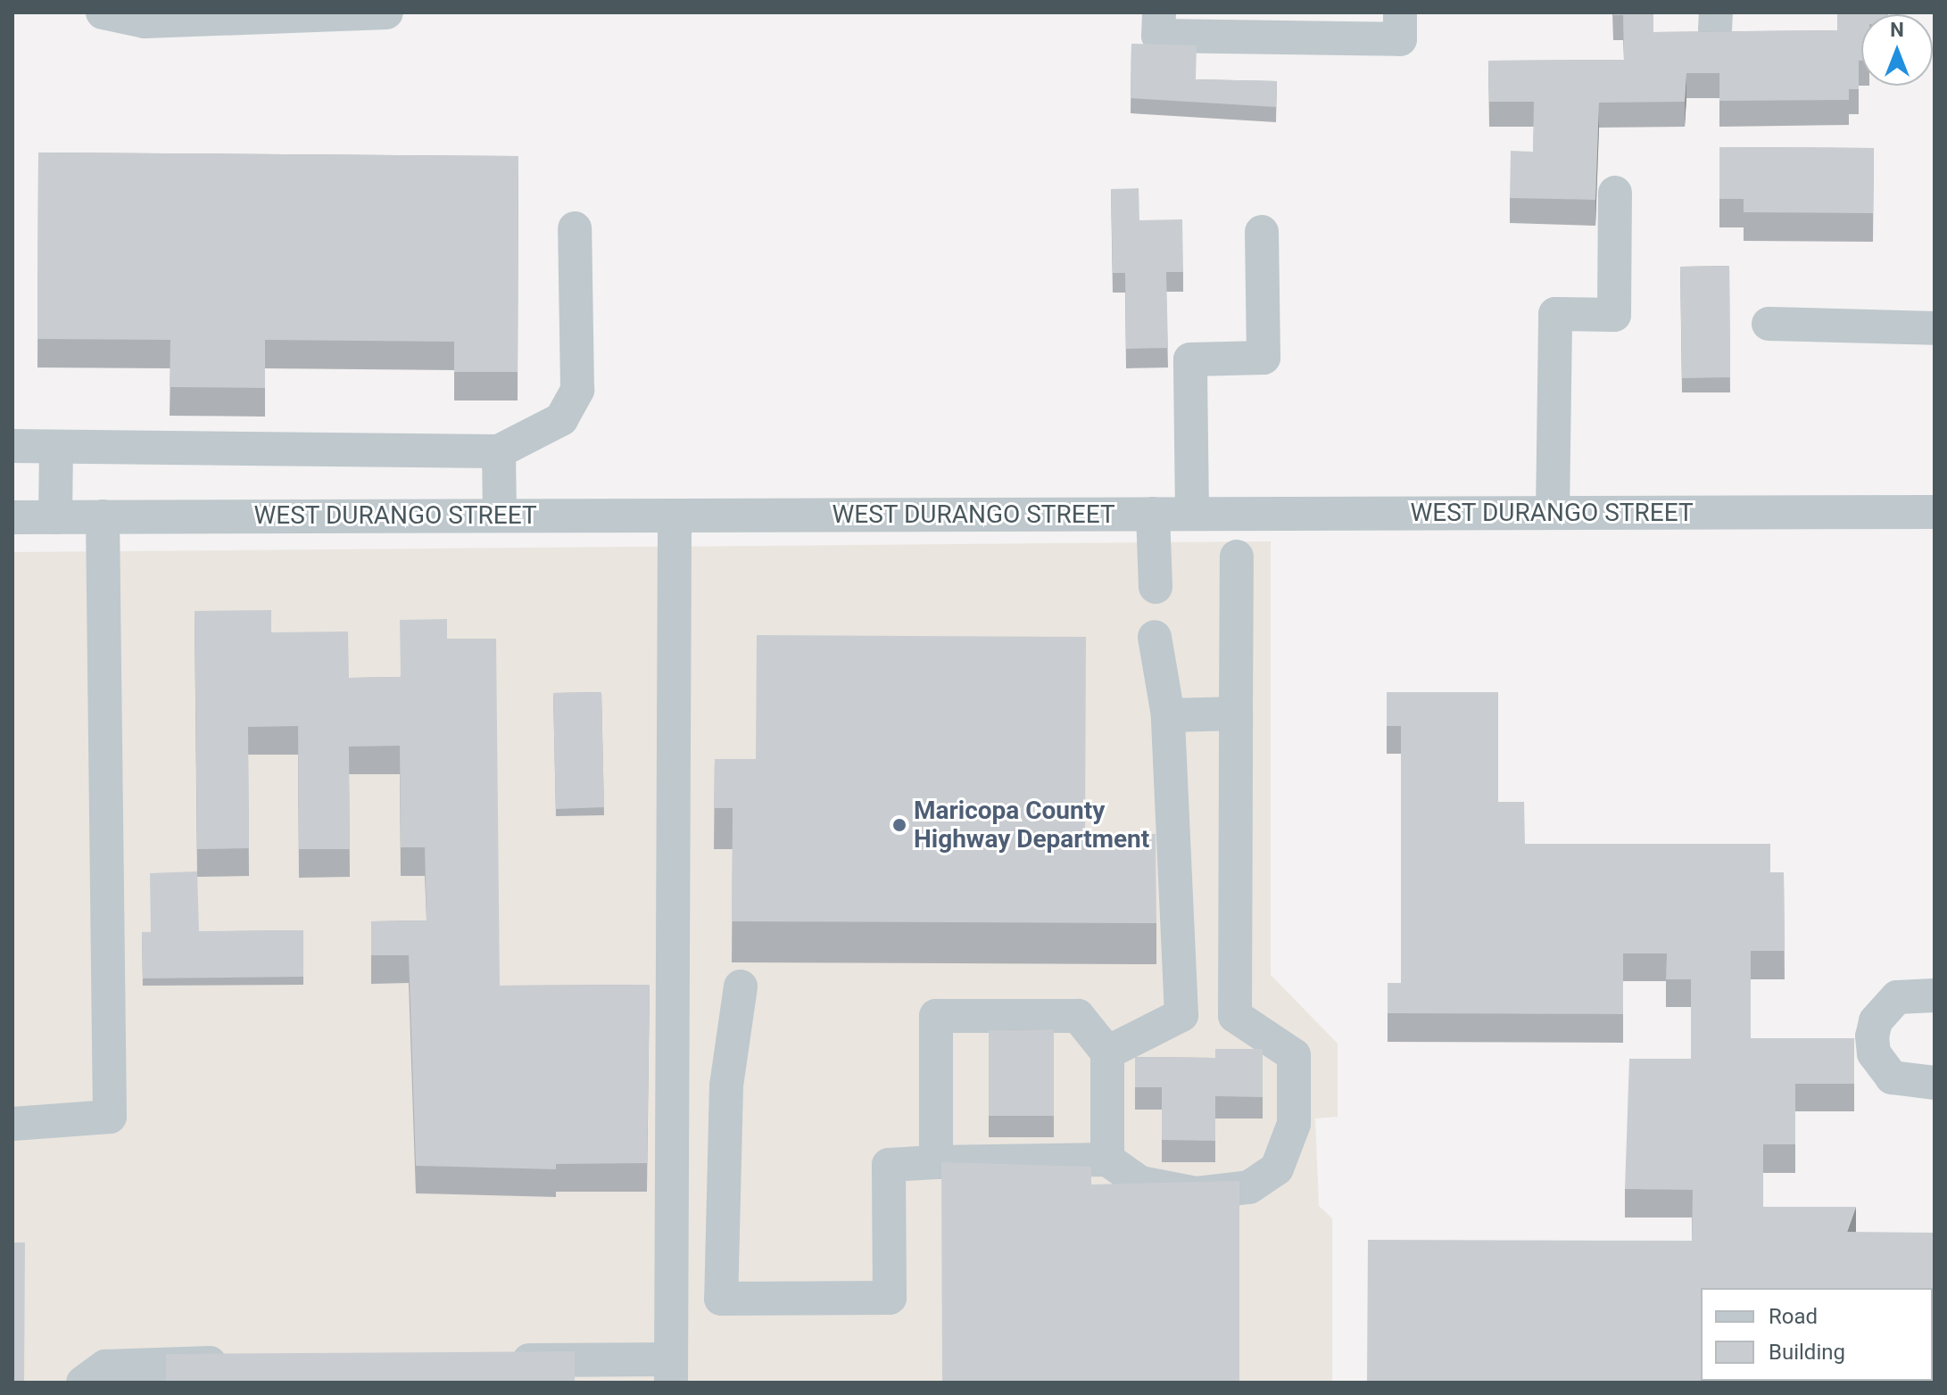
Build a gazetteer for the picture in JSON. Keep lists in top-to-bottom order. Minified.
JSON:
{"streets":{"street":["WEST DURANGO STREET"]},"places":["Maricopa County Highway Department"],"legend":["Road","Building"],"north":"top"}
